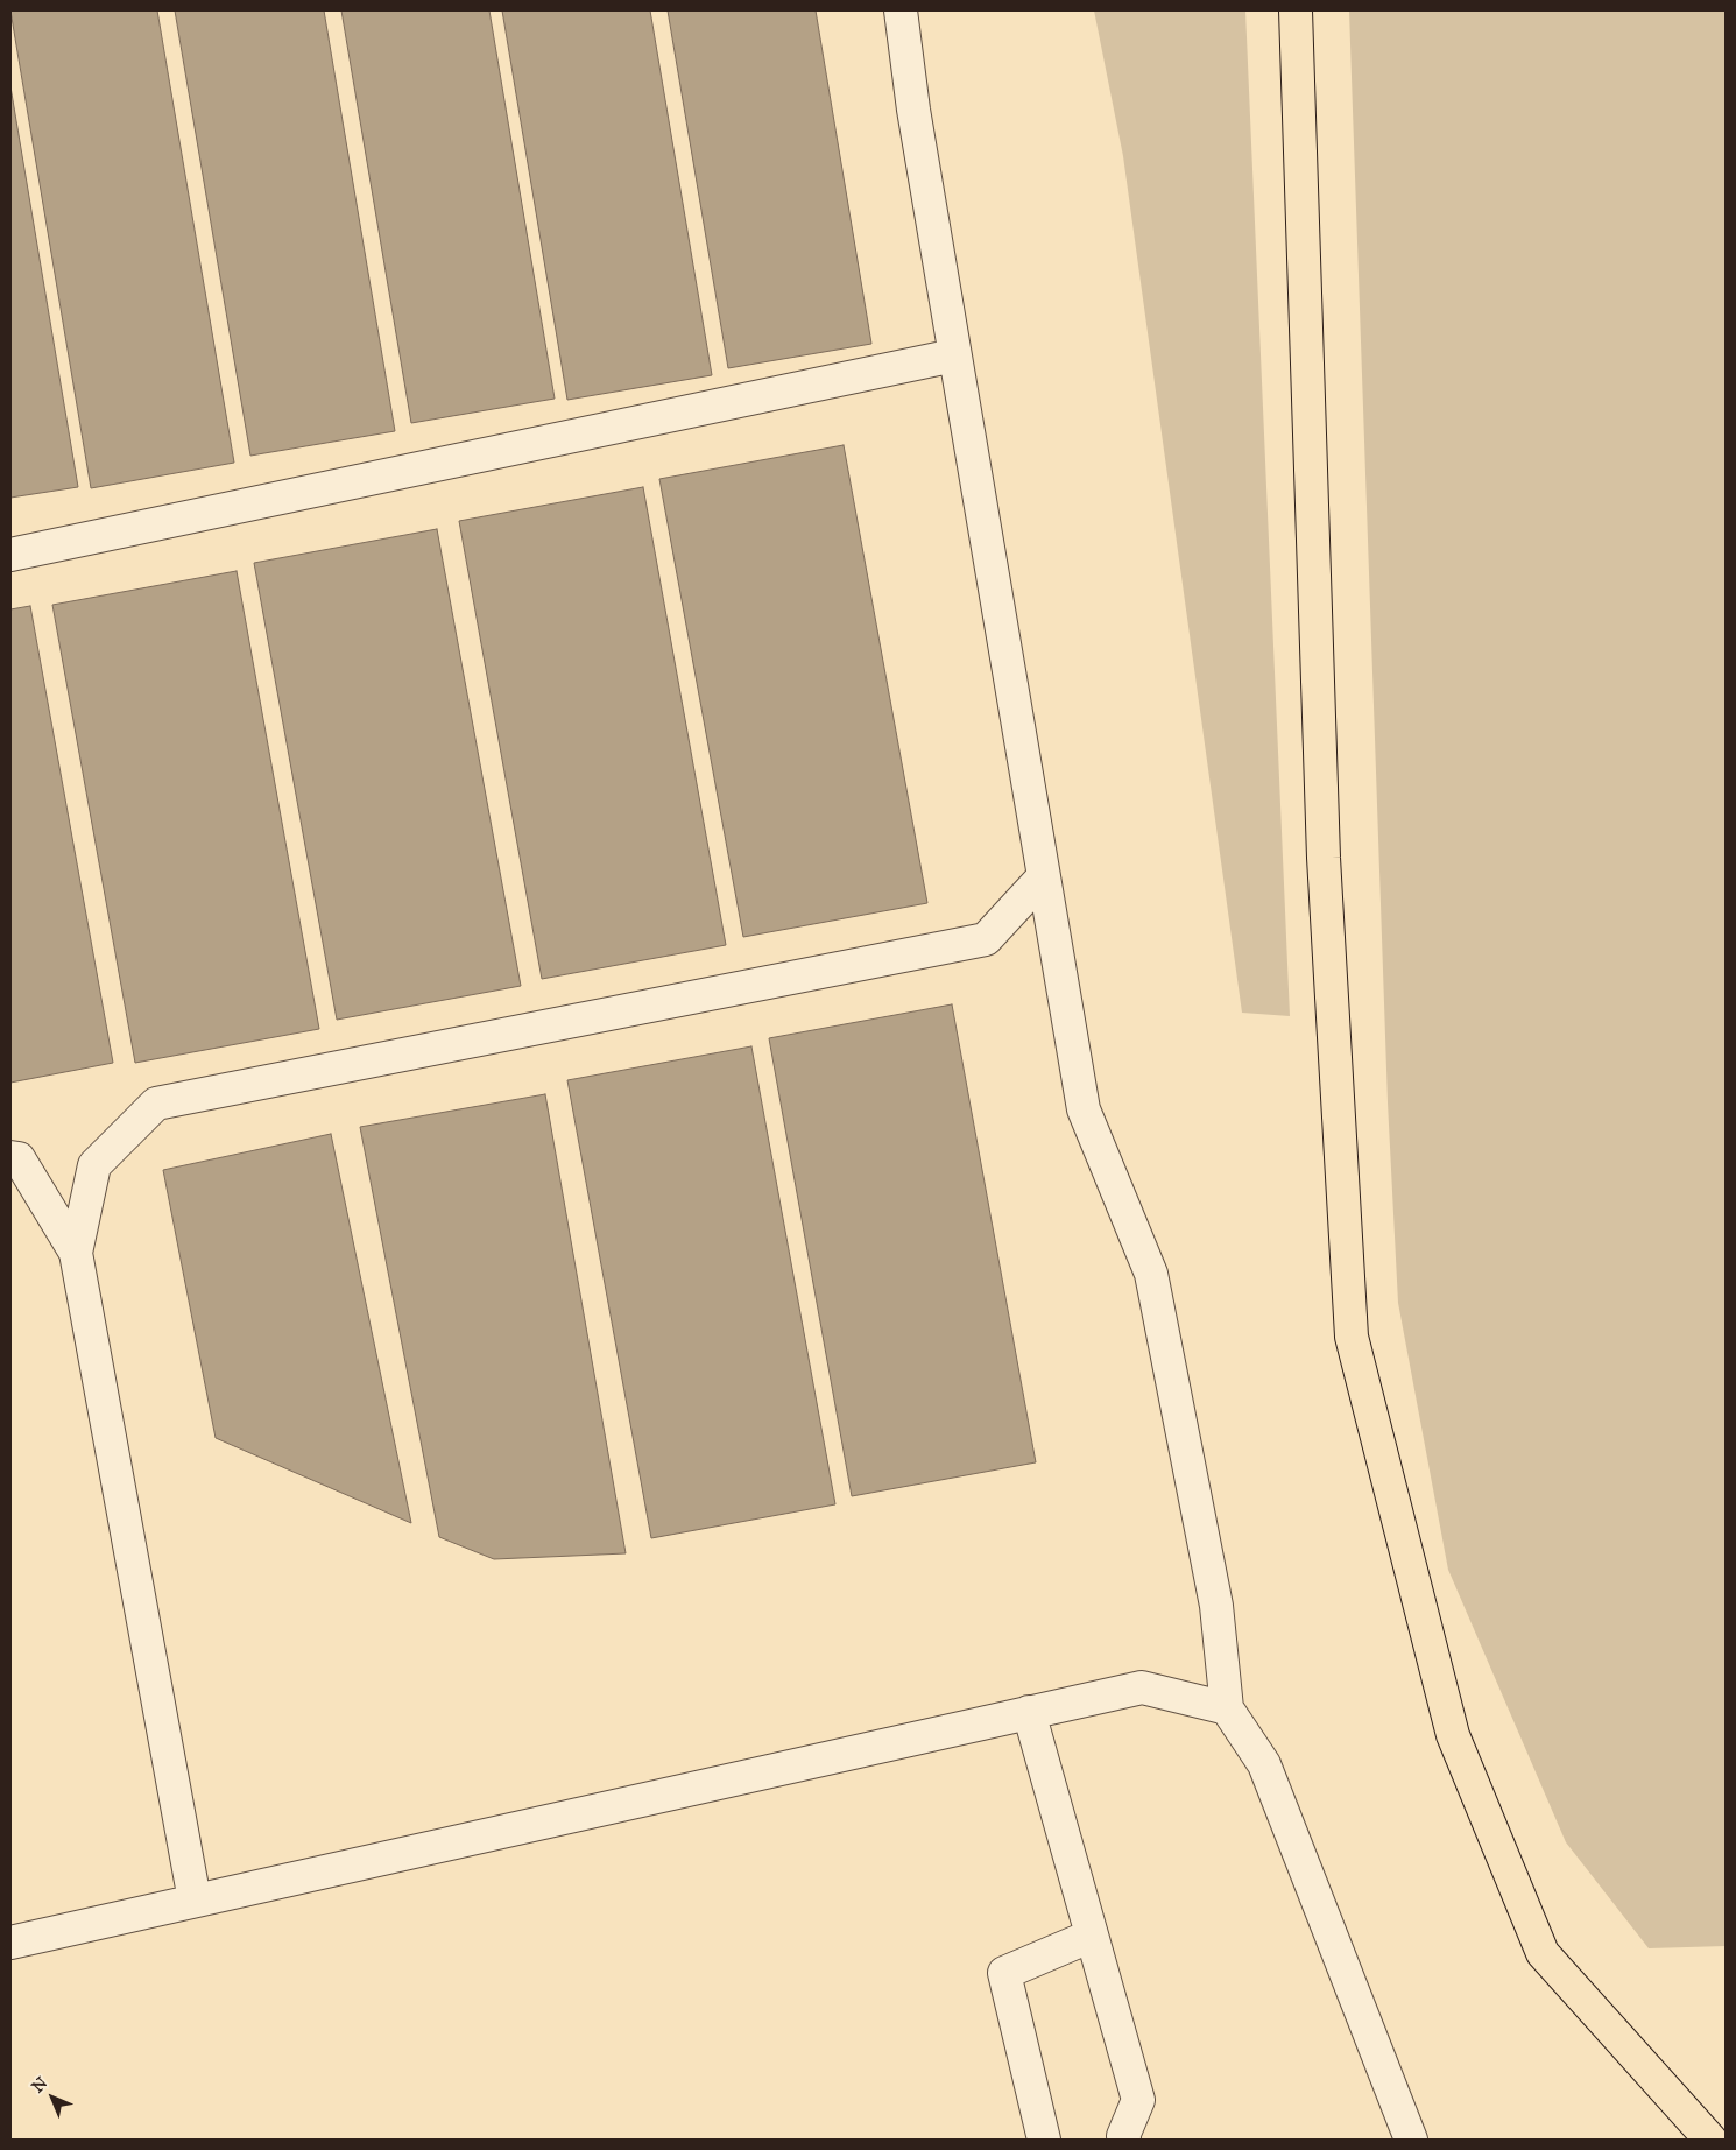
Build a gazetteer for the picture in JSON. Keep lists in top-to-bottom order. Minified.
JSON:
{"north":"top left"}
